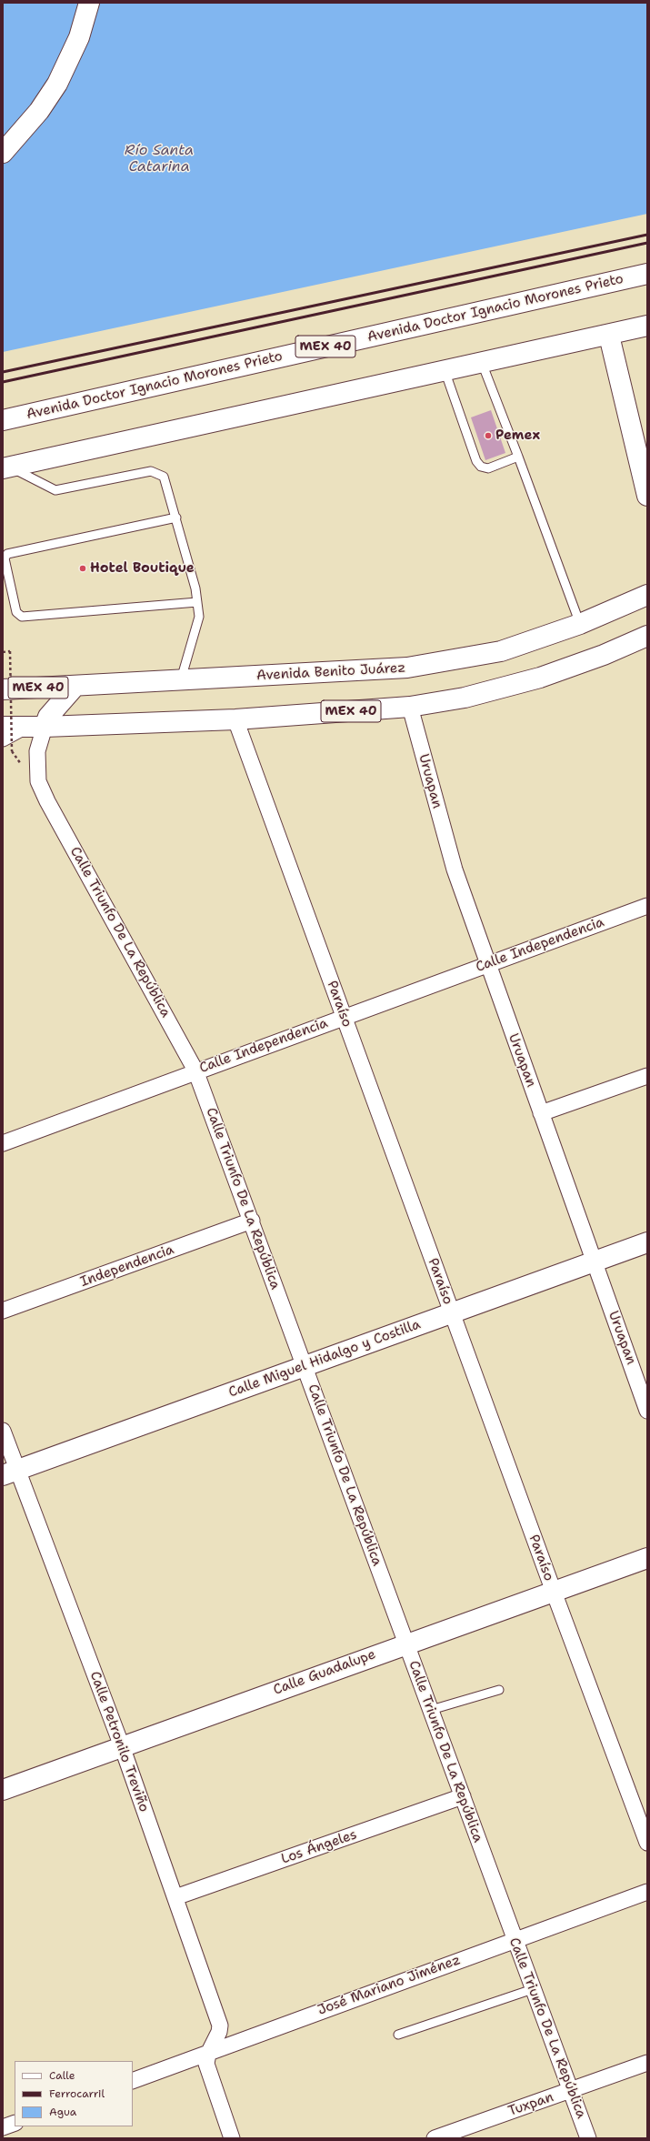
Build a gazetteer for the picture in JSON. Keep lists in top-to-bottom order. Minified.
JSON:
{"streets":{"main road":["Avenida Doctor Ignacio Morones Prieto","MEX 40","Avenida Benito Juárez","Calle Miguel Hidalgo y Costilla","Calle Guadalupe"],"street":["Uruapan","Calle Triunfo De La República","Calle Independencia","Paraíso","Independencia","Calle Petronilo Treviño","Los Ángeles","José Mariano Jiménez","Tuxpan"]},"crossings":[["MEX 40","Uruapan"],["MEX 40","Calle Triunfo De La República"],["MEX 40","Paraíso"],["Uruapan","Calle Independencia"],["Uruapan","Calle Miguel Hidalgo y Costilla"],["Calle Triunfo De La República","Calle Independencia"],["Calle Triunfo De La República","Independencia"],["Calle Triunfo De La República","Calle Miguel Hidalgo y Costilla"],["Calle Triunfo De La República","Calle Guadalupe"],["Calle Triunfo De La República","Los Ángeles"],["Calle Triunfo De La República","José Mariano Jiménez"],["Calle Triunfo De La República","Tuxpan"],["Calle Independencia","Paraíso"],["Paraíso","Calle Miguel Hidalgo y Costilla"],["Paraíso","Calle Guadalupe"],["Calle Miguel Hidalgo y Costilla","Calle Petronilo Treviño"],["Calle Guadalupe","Calle Petronilo Treviño"],["Calle Petronilo Treviño","Los Ángeles"],["Calle Petronilo Treviño","José Mariano Jiménez"]],"water":["Río Santa Catarina"],"places":["Pemex","Hotel Boutique"],"legend":["Calle","Ferrocarril","Agua"]}
